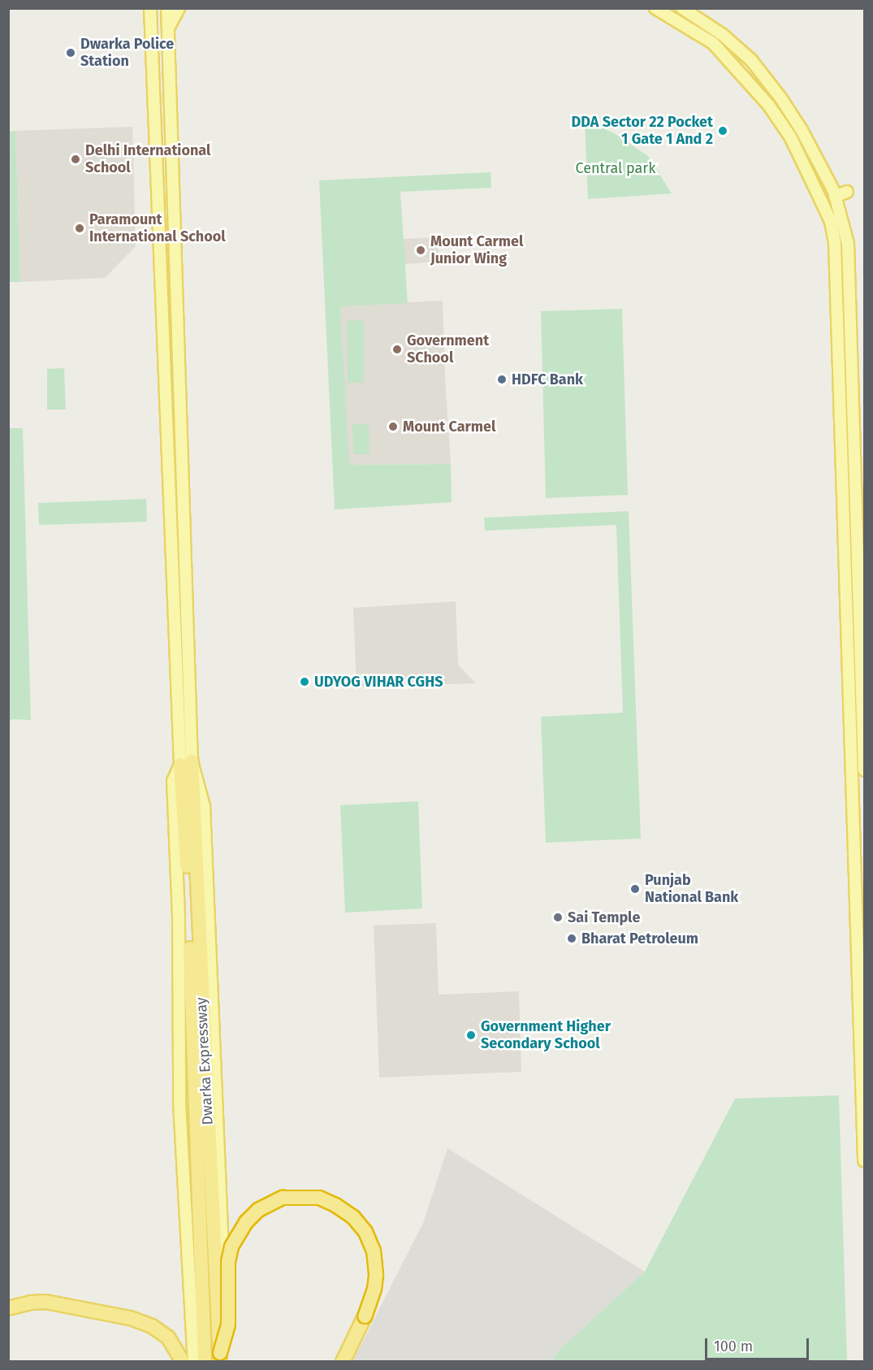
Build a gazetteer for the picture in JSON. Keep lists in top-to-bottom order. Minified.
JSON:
{"streets":{"highway":["Dwarka Expressway"]},"parks":["Central park"],"places":["Dwarka Police Station","DDA Sector 22 Pocket 1 Gate 1 And 2","Delhi International School","Paramount International School","Mount Carmel Junior Wing","Government SChool","HDFC Bank","Mount Carmel","UDYOG VIHAR CGHS","Punjab National Bank","Sai Temple","Bharat Petroleum","Government Higher Secondary School"],"scale_bar":"100 m"}
